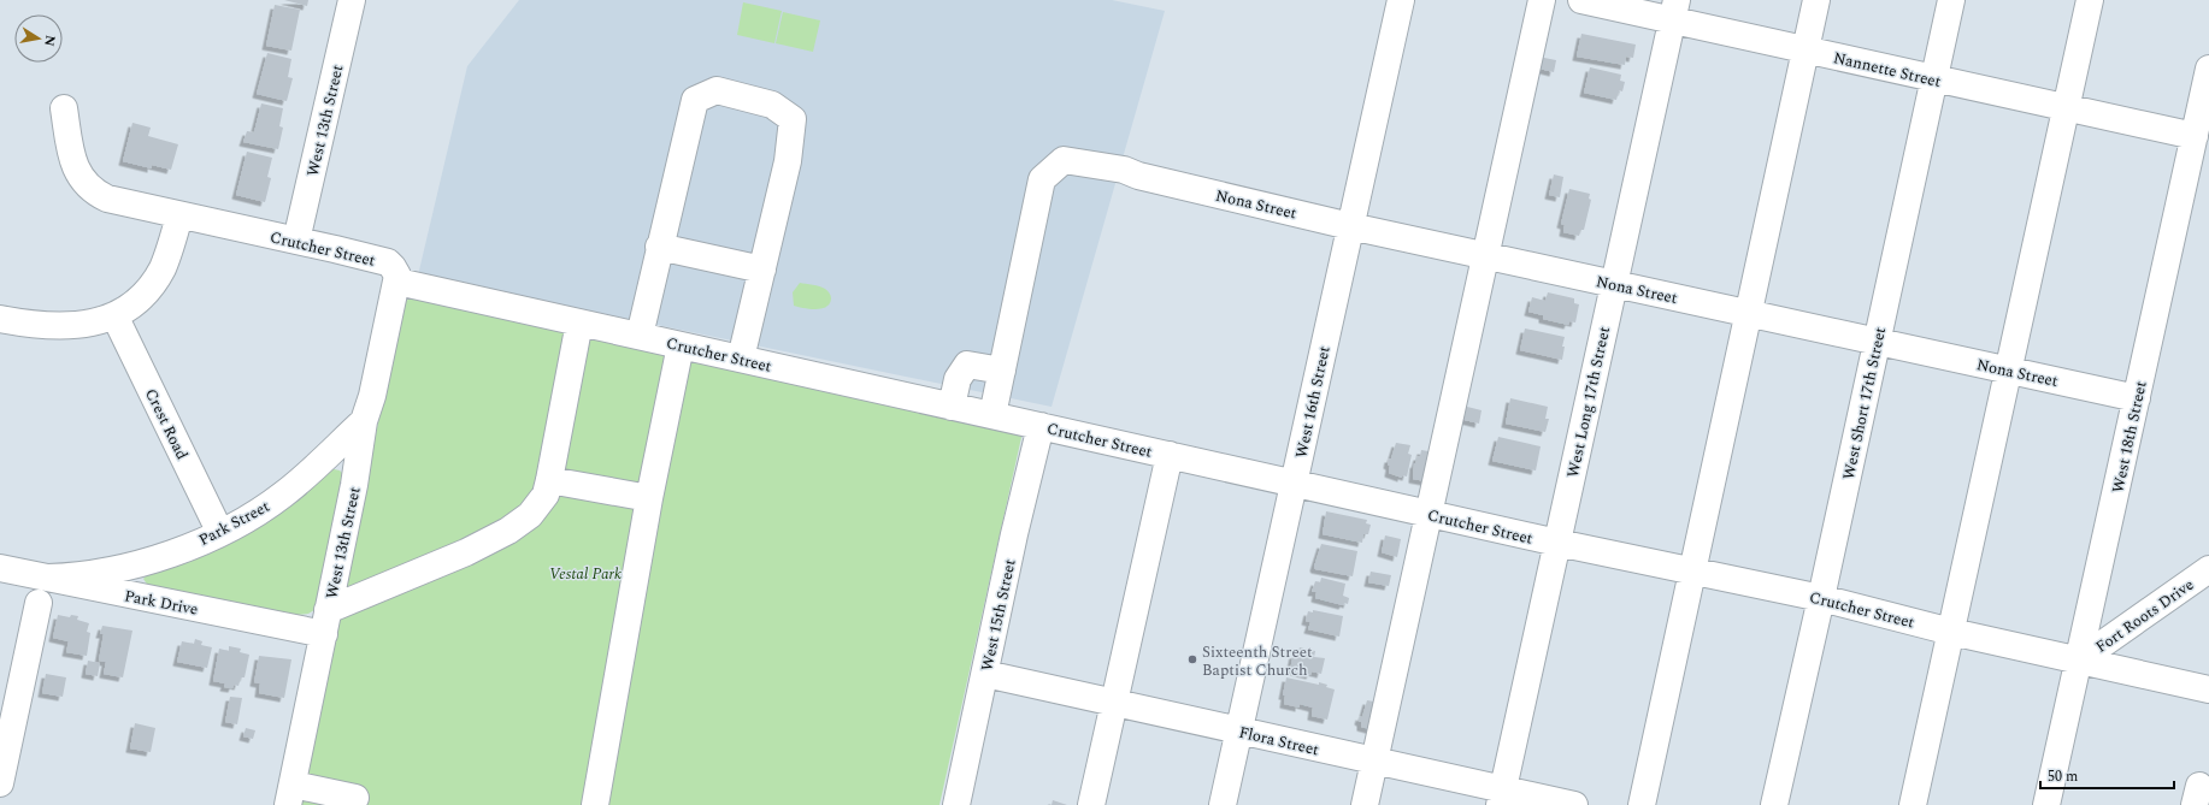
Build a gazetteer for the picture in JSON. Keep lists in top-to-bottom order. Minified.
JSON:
{"streets":{"street":["Nannette Street","West 13th Street","Nona Street","Crutcher Street","West 16th Street","West Long 17th Street","West Short 17th Street","Crest Road","West 18th Street","Park Street","Park Drive","West 15th Street","Fort Roots Drive","Flora Street"]},"crossings":[["Nannette Street","West Long 17th Street"],["Nannette Street","West Short 17th Street"],["Nannette Street","West 18th Street"],["West 13th Street","Crutcher Street"],["West 13th Street","Park Street"],["West 13th Street","Park Drive"],["Nona Street","West 16th Street"],["Nona Street","West Long 17th Street"],["Nona Street","West Short 17th Street"],["Nona Street","West 18th Street"],["Crutcher Street","West 16th Street"],["Crutcher Street","West Long 17th Street"],["Crutcher Street","West Short 17th Street"],["Crutcher Street","West 18th Street"],["Crutcher Street","West 15th Street"],["Crutcher Street","Fort Roots Drive"],["West 16th Street","Flora Street"],["West Long 17th Street","Flora Street"],["Crest Road","Park Street"],["West 18th Street","Fort Roots Drive"],["Park Street","Park Drive"],["West 15th Street","Flora Street"]],"parks":["Vestal Park"],"places":["Sixteenth Street Baptist Church"],"scale_bar":"50 m","north":"right"}
